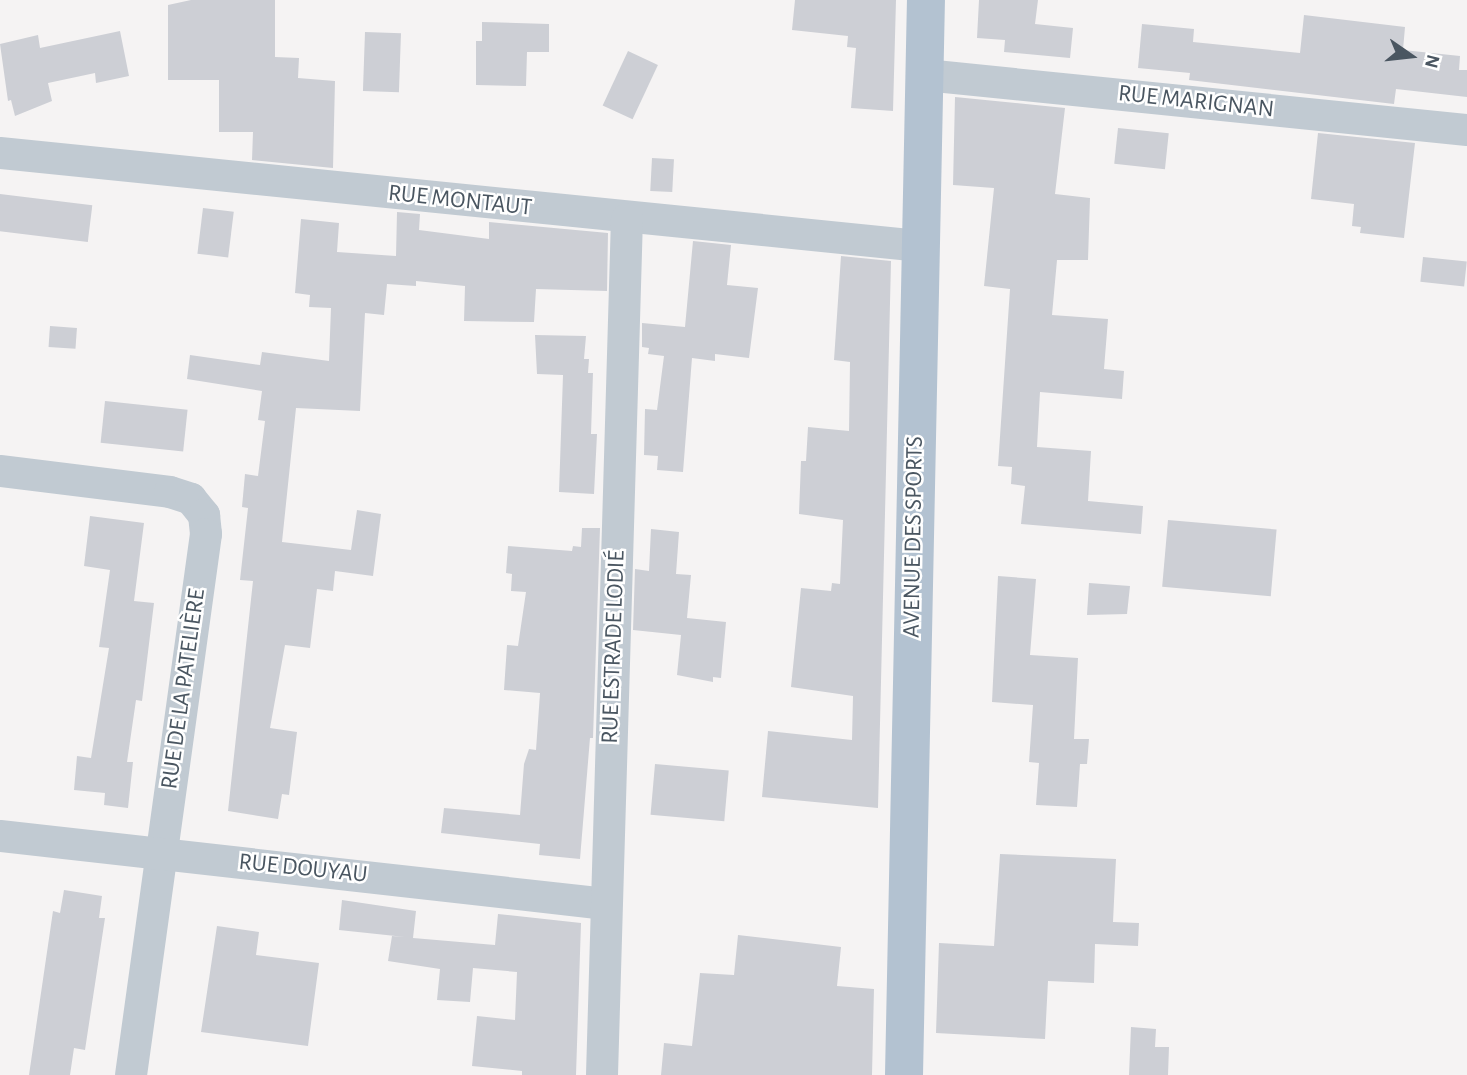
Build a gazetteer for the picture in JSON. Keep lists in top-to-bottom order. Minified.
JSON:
{"streets":{"main road":["AVENUE DES SPORTS"],"street":["RUE MARIGNAN","RUE MONTAUT","RUE ESTRADE LODIÉ","RUE DE LA PATELIÈRE","RUE DOUYAU"]},"crossings":[["RUE MARIGNAN","AVENUE DES SPORTS"],["RUE MONTAUT","AVENUE DES SPORTS"],["RUE MONTAUT","RUE ESTRADE LODIÉ"],["RUE ESTRADE LODIÉ","RUE DOUYAU"],["RUE DE LA PATELIÈRE","RUE DOUYAU"]],"north":"right"}
